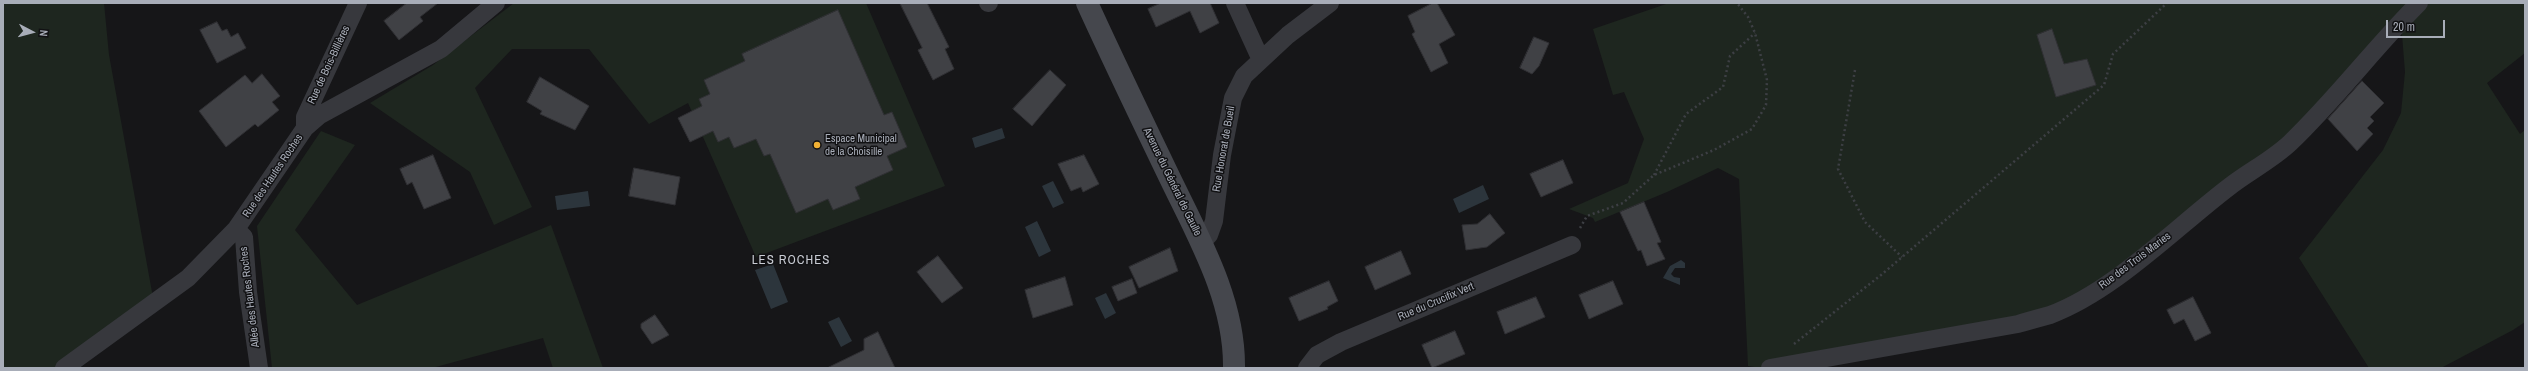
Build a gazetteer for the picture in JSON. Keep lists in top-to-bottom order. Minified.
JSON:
{"streets":{"street":["Rue de Bois-Billières","Rue Honorat de Bueil","Rue des Hautes Roches","Avenue du Général de Gaulle","Rue des Trois Maries","Allée des Hautes Roches","Rue du Crucifix Vert"]},"crossings":[["Rue de Bois-Billières","Rue des Hautes Roches"],["Rue Honorat de Bueil","Avenue du Général de Gaulle"],["Rue des Hautes Roches","Allée des Hautes Roches"]],"districts":["LES ROCHES"],"places":["Espace Municipal de la Choisille"],"scale_bar":"20 m","north":"right"}
